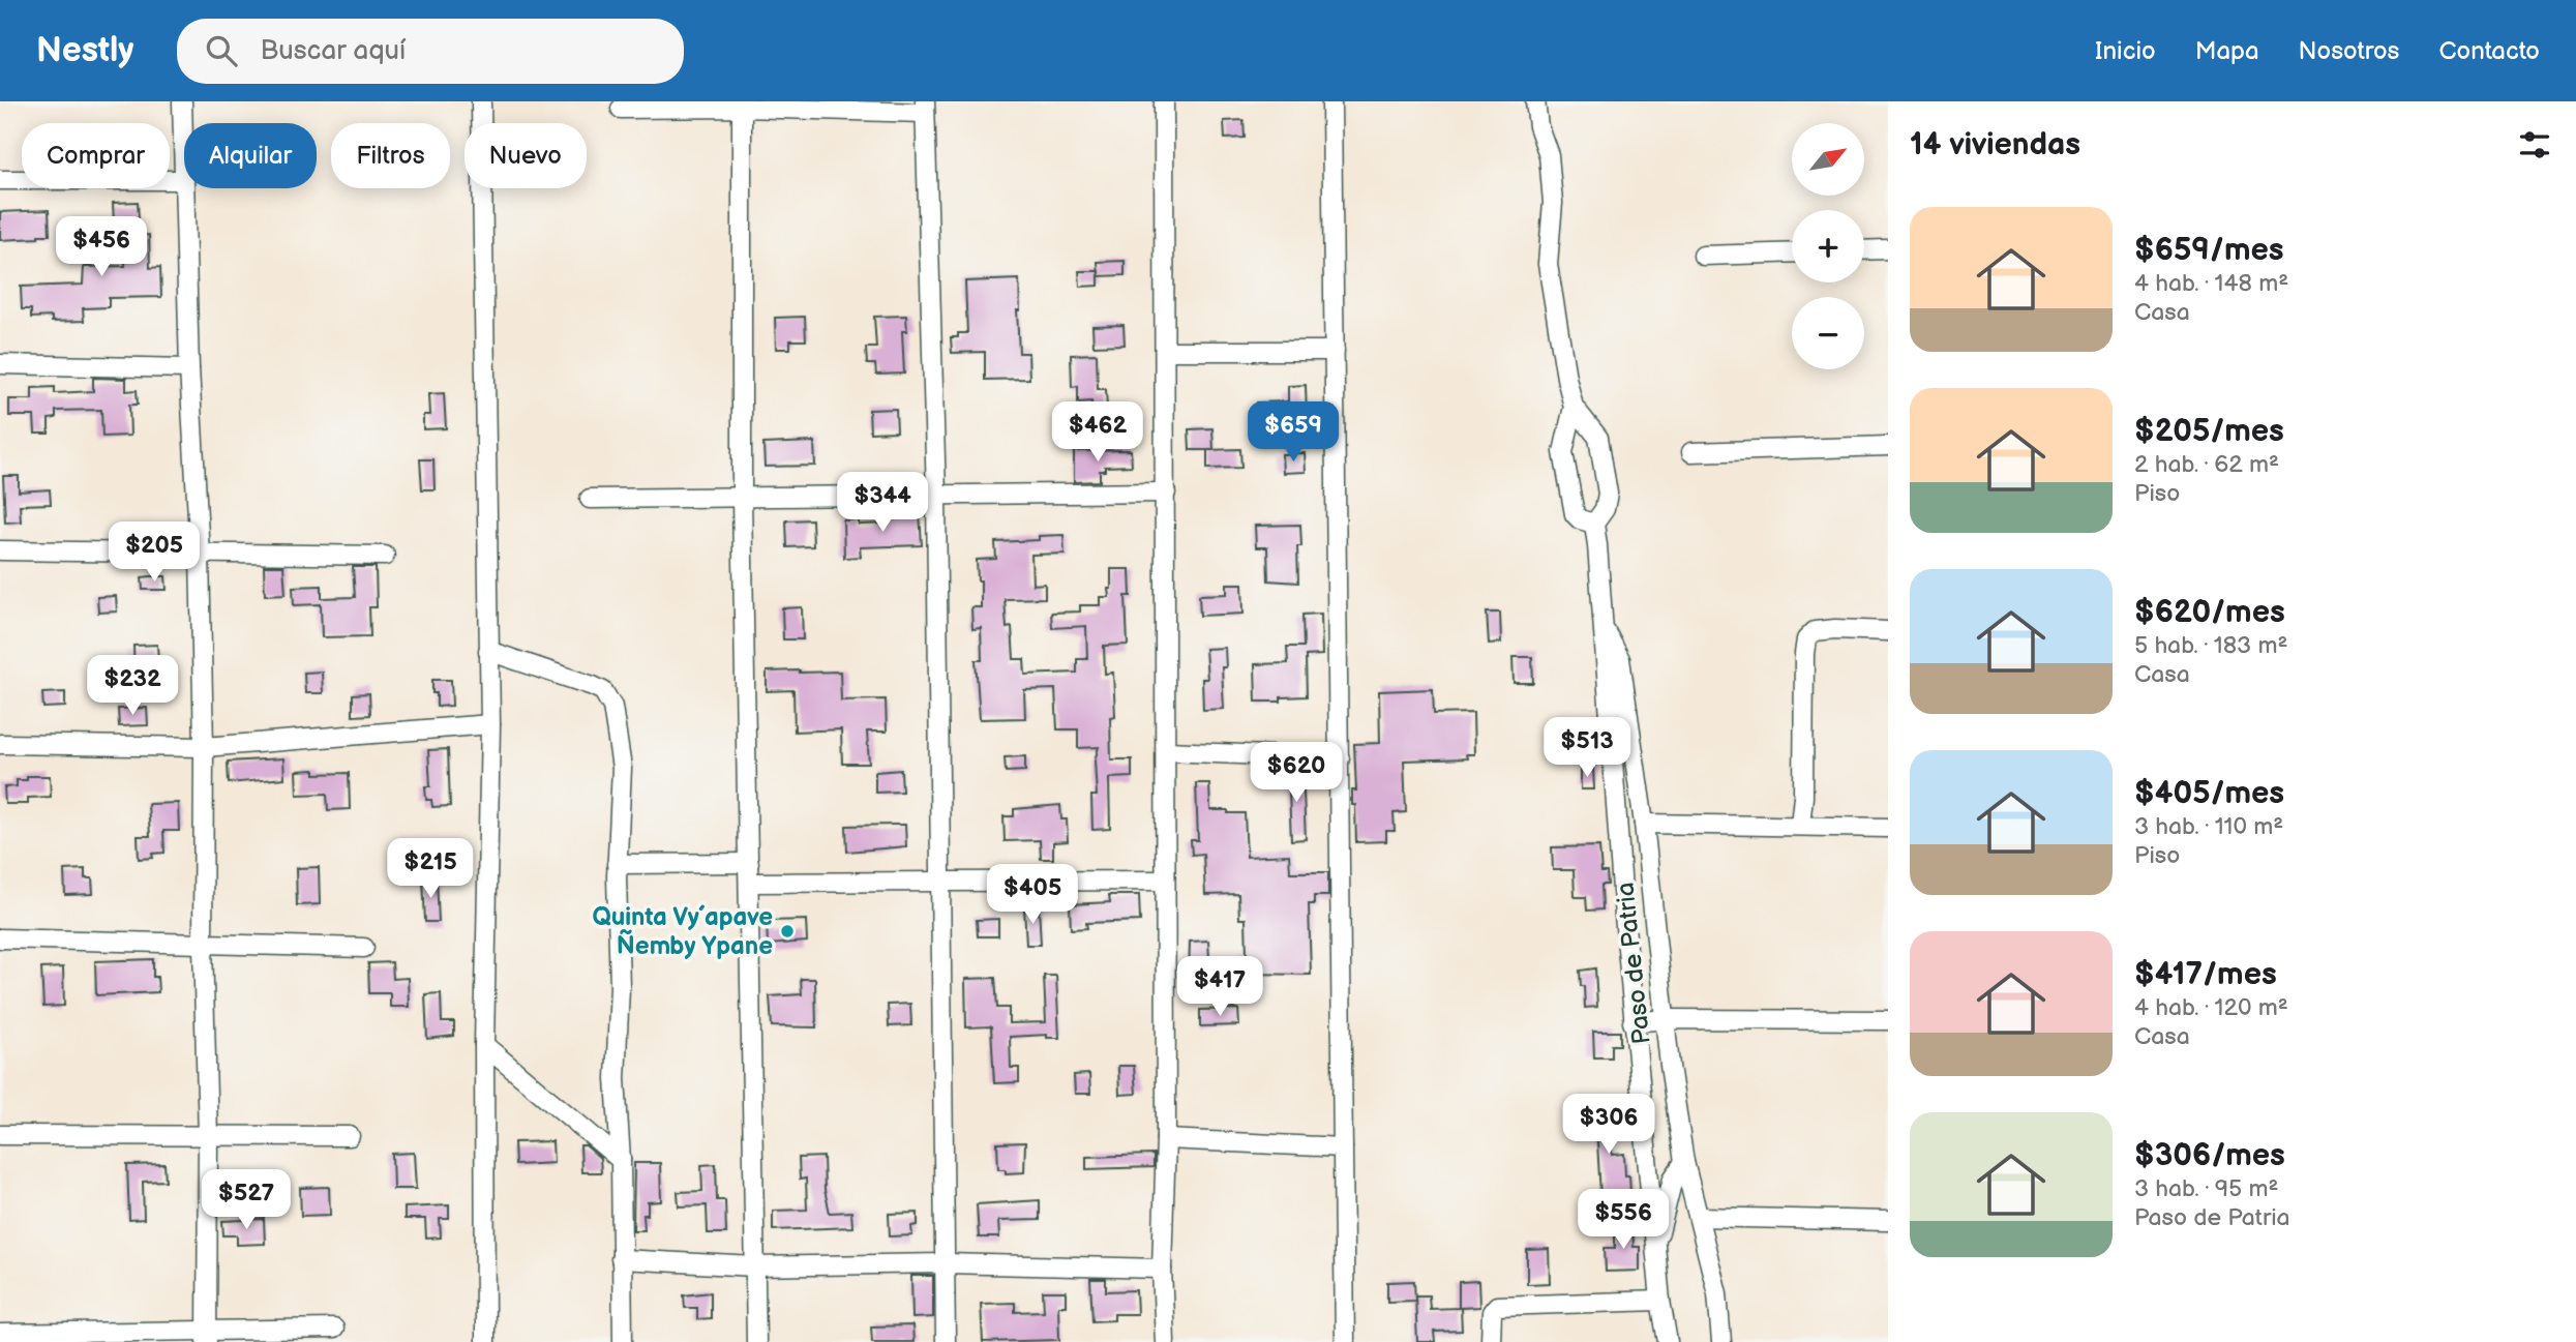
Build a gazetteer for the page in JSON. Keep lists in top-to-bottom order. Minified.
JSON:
{"streets":{"street":["Paso de Patria"]},"places":["Quinta Vy´apave Ñemby Ypane"],"north":"top right","page":{"header":"Nestly","search":"Buscar aquí","nav":["Inicio","Mapa","Nosotros","Contacto"],"heading":"14 viviendas","map_buttons":["+","−"],"chip":["Comprar","Alquilar","Filtros","Nuevo"],"list":[{"name":"$659/mes","note":"4 hab. · 148 m² · Casa"},{"name":"$205/mes","note":"2 hab. · 62 m² · Piso"},{"name":"$620/mes","note":"5 hab. · 183 m² · Casa"},{"name":"$405/mes","note":"3 hab. · 110 m² · Piso"},{"name":"$417/mes","note":"4 hab. · 120 m² · Casa"},{"name":"$306/mes","note":"3 hab. · 95 m² · Paso de Patria"}],"price":["$456","$462","$659","$344","$205","$232","$513","$620","$215","$405","$417","$306","$527","$556"]}}
